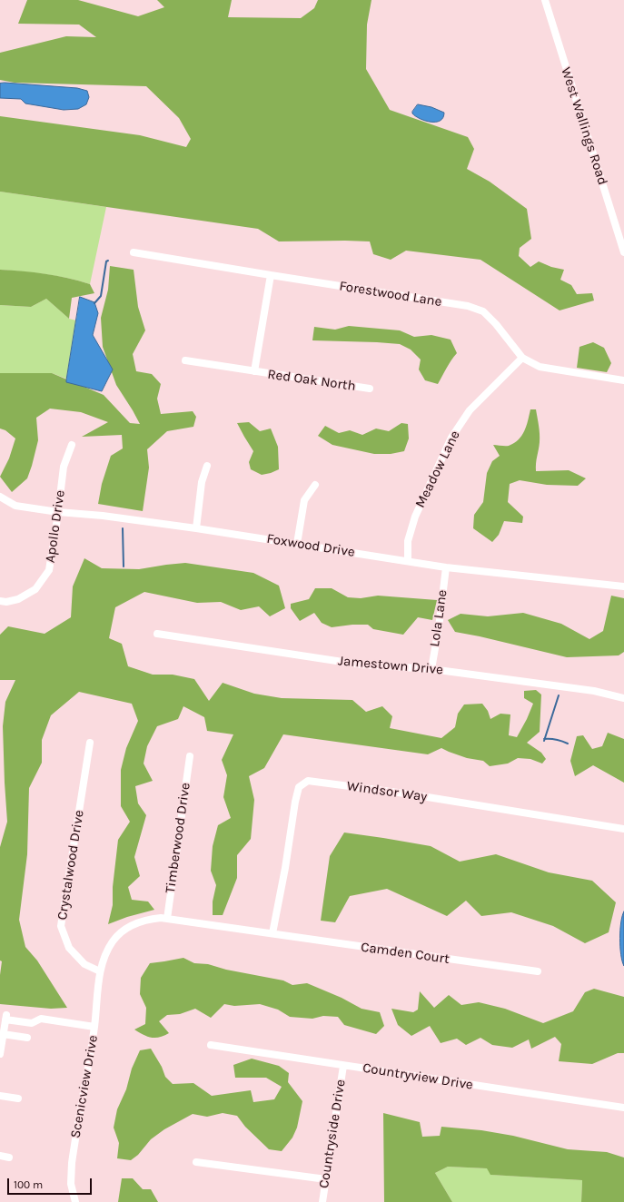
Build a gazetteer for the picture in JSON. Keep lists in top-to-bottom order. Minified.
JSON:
{"streets":{"street":["West Wallings Road","Forestwood Lane","Red Oak North","Meadow Lane","Apollo Drive","Foxwood Drive","Lola Lane","Jamestown Drive","Windsor Way","Timberwood Drive","Crystalwood Drive","Camden Court","Countryview Drive","Scenicview Drive","Countryside Drive"]},"crossings":[["Forestwood Lane","Meadow Lane"],["Meadow Lane","Foxwood Drive"],["Apollo Drive","Foxwood Drive"],["Foxwood Drive","Lola Lane"],["Lola Lane","Jamestown Drive"],["Windsor Way","Camden Court"],["Timberwood Drive","Camden Court"],["Timberwood Drive","Scenicview Drive"],["Crystalwood Drive","Scenicview Drive"],["Camden Court","Scenicview Drive"],["Countryview Drive","Countryside Drive"]],"scale_bar":"100 m"}
